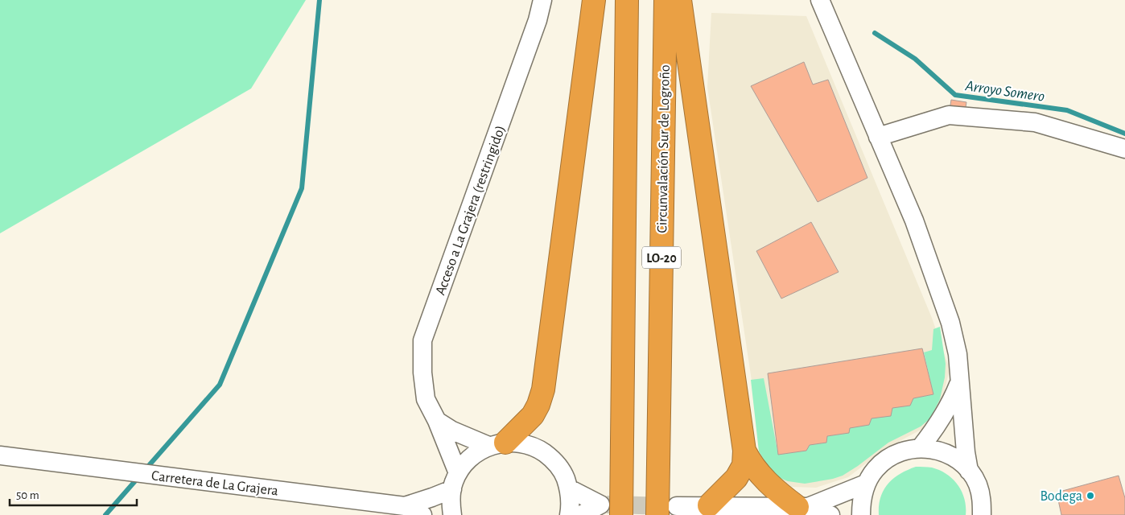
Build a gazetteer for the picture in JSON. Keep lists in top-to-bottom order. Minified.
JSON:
{"streets":{"highway":["Circunvalación Sur de Logroño","LO-20"],"street":["Acceso a La Grajera (restringido)","Carretera de La Grajera"]},"crossings":[["Acceso a La Grajera (restringido)","Carretera de La Grajera"]],"water":["Arroyo Somero"],"places":["Bodega"],"scale_bar":"50 m"}
